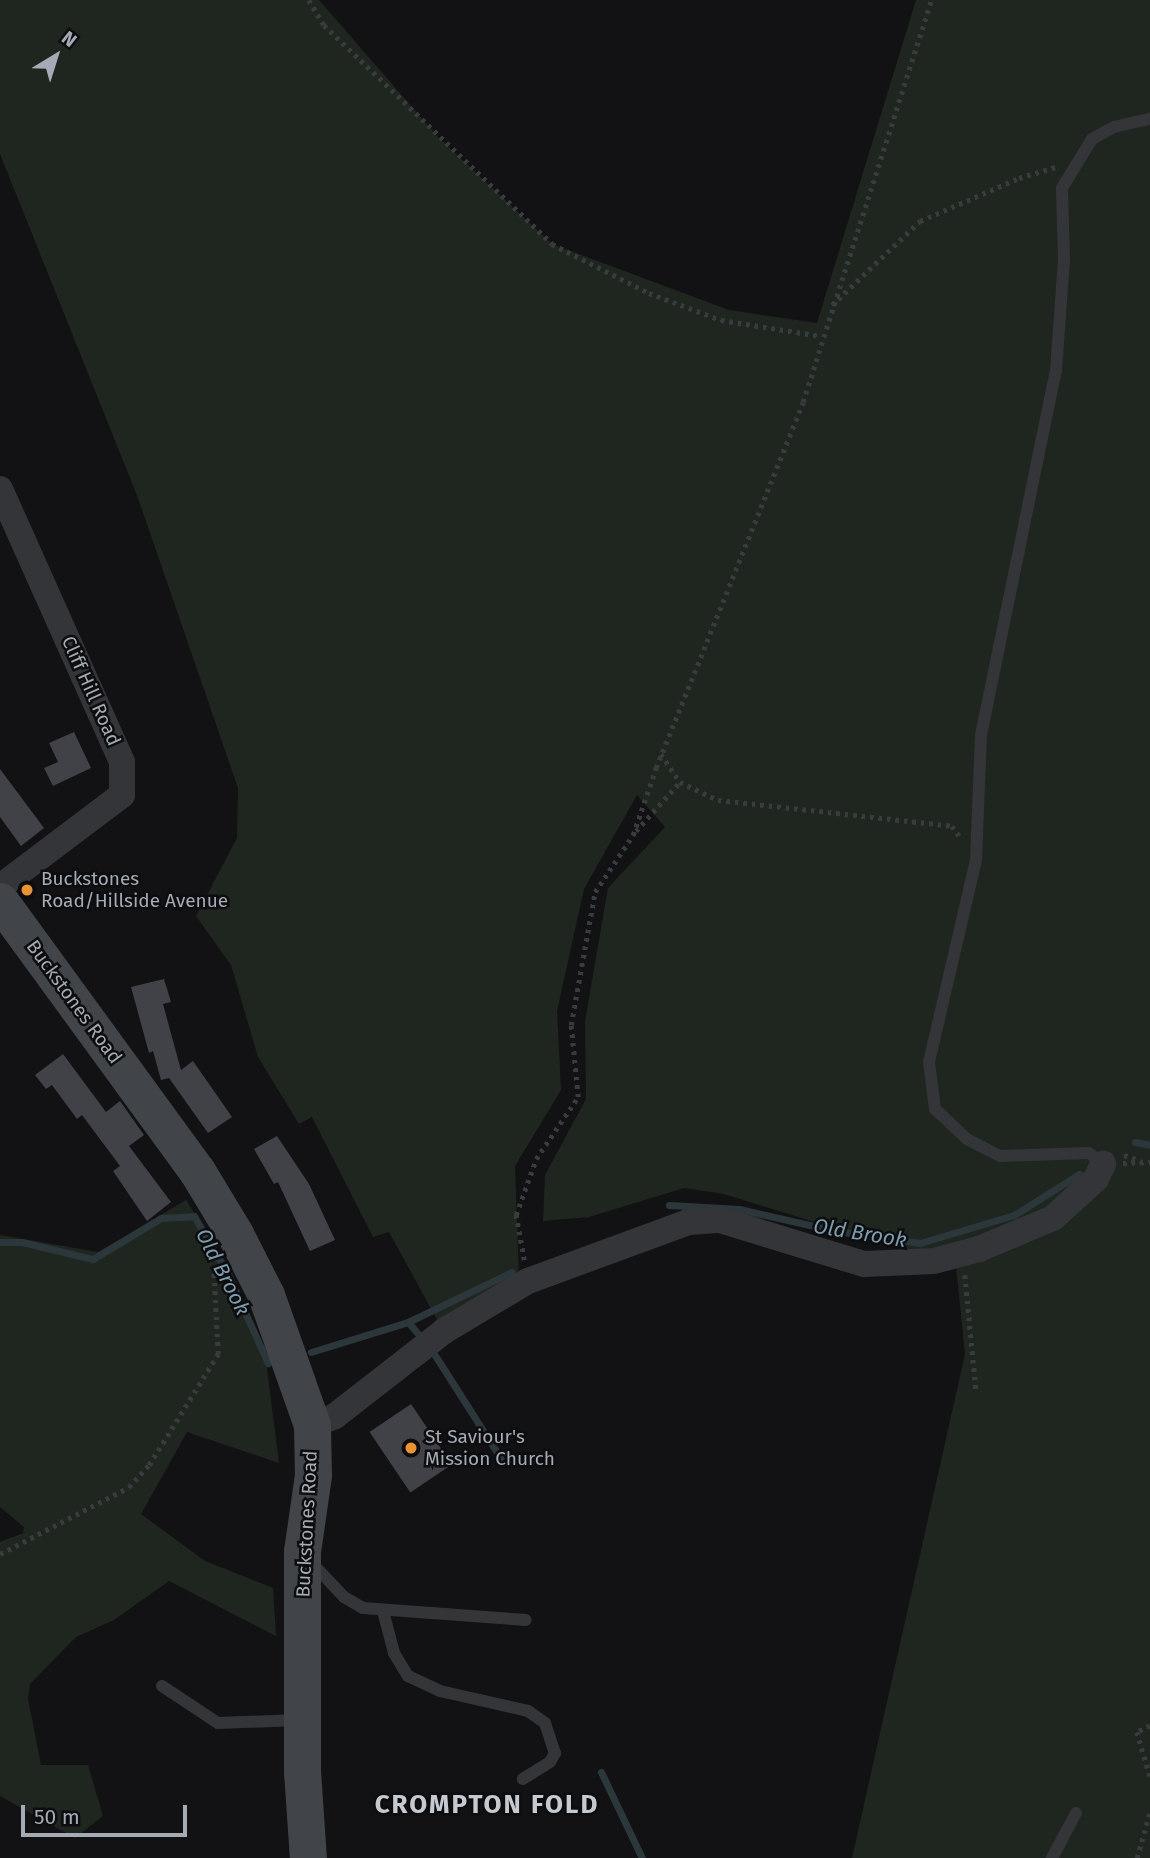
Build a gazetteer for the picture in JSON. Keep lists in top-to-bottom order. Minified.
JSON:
{"streets":{"main road":["Buckstones Road"],"street":["Cliff Hill Road"]},"districts":["CROMPTON FOLD"],"water":["Old Brook"],"places":["Buckstones Road/Hillside Avenue","St Saviour's Mission Church"],"scale_bar":"50 m","north":"top right"}
